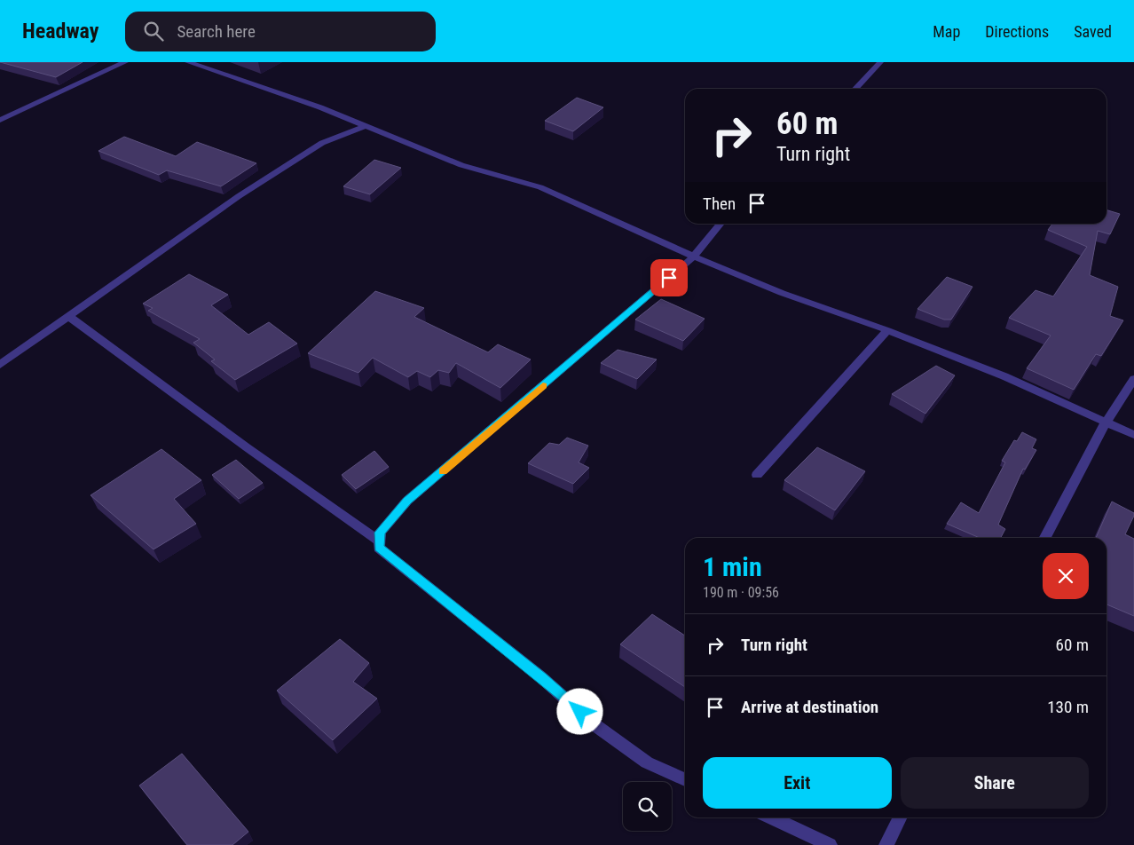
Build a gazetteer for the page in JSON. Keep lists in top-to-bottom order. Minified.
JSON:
{"page":{"header":"Headway","search":"Search here","nav":["Map","Directions","Saved"],"turn":["60 m","Turn right"],"then":"Then","heading":["1 min","190 m · 09:56"],"list":[{"name":"Turn right","value":"60 m"},{"name":"Arrive at destination","value":"130 m"}],"buttons":["Exit","Share"]}}
